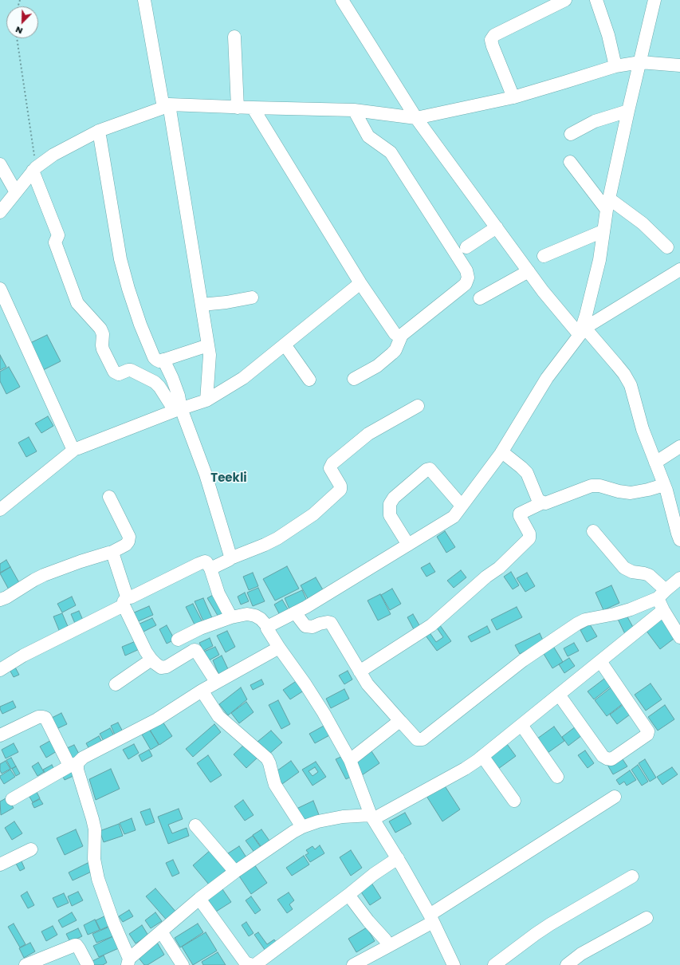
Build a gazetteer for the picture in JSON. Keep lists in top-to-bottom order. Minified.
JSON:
{"districts":["Teekli"],"north":"bottom left"}
